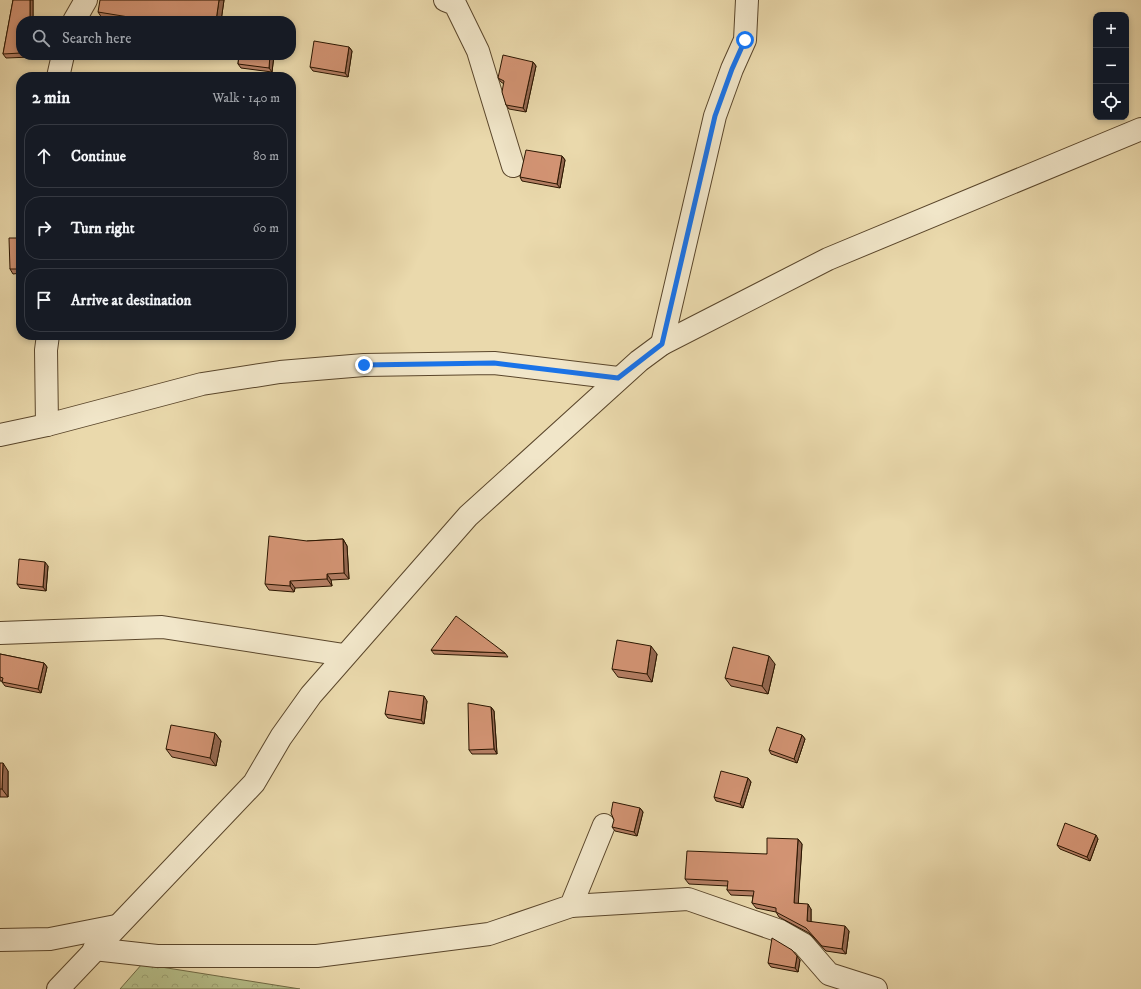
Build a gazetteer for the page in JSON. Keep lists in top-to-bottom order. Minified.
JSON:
{"page":{"map_buttons":["+","−"],"search":"Search here","heading":["2 min","Walk · 140 m"],"list":[["Continue","80 m"],["Turn right","60 m"],"Arrive at destination"]}}
